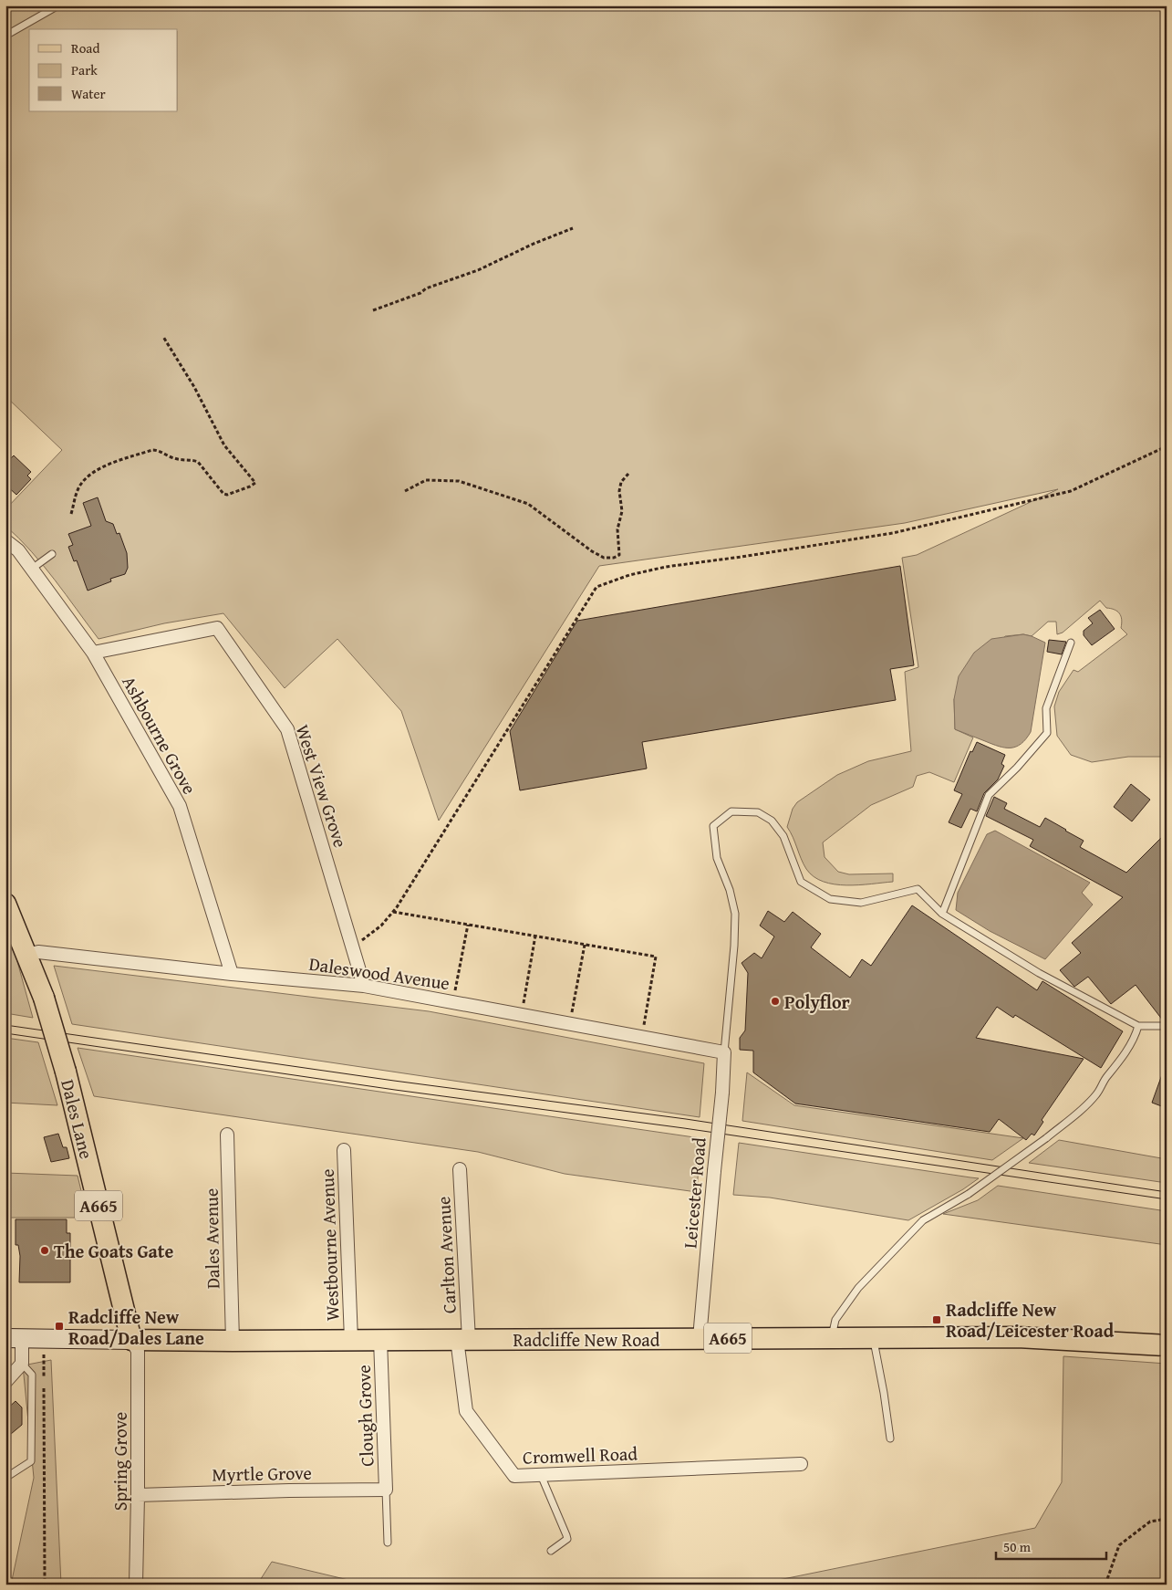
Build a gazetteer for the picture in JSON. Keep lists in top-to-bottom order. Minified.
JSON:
{"streets":{"main road":["Dales Lane","A665","Radcliffe New Road"],"street":["Ashbourne Grove","West View Grove","Daleswood Avenue","Leicester Road","Dales Avenue","Westbourne Avenue","Carlton Avenue","Clough Grove","Cromwell Road","Spring Grove","Myrtle Grove"]},"crossings":[["Ashbourne Grove","West View Grove"],["Ashbourne Grove","Daleswood Avenue"],["West View Grove","Daleswood Avenue"],["Daleswood Avenue","Dales Lane"],["Daleswood Avenue","Leicester Road"],["Dales Lane","Radcliffe New Road"],["Dales Lane","Spring Grove"],["Leicester Road","Radcliffe New Road"],["Dales Avenue","Radcliffe New Road"],["Westbourne Avenue","Radcliffe New Road"],["Carlton Avenue","Radcliffe New Road"],["Carlton Avenue","Cromwell Road"],["Radcliffe New Road","Clough Grove"],["Radcliffe New Road","Cromwell Road"],["Radcliffe New Road","Spring Grove"],["Clough Grove","Myrtle Grove"],["Spring Grove","Myrtle Grove"]],"places":{"other":["Polyflor","The Goats Gate"],"transit":["Radcliffe New Road/Leicester Road","Radcliffe New Road/Dales Lane"]},"legend":["Road","Park","Water"],"scale_bar":"50 m"}
